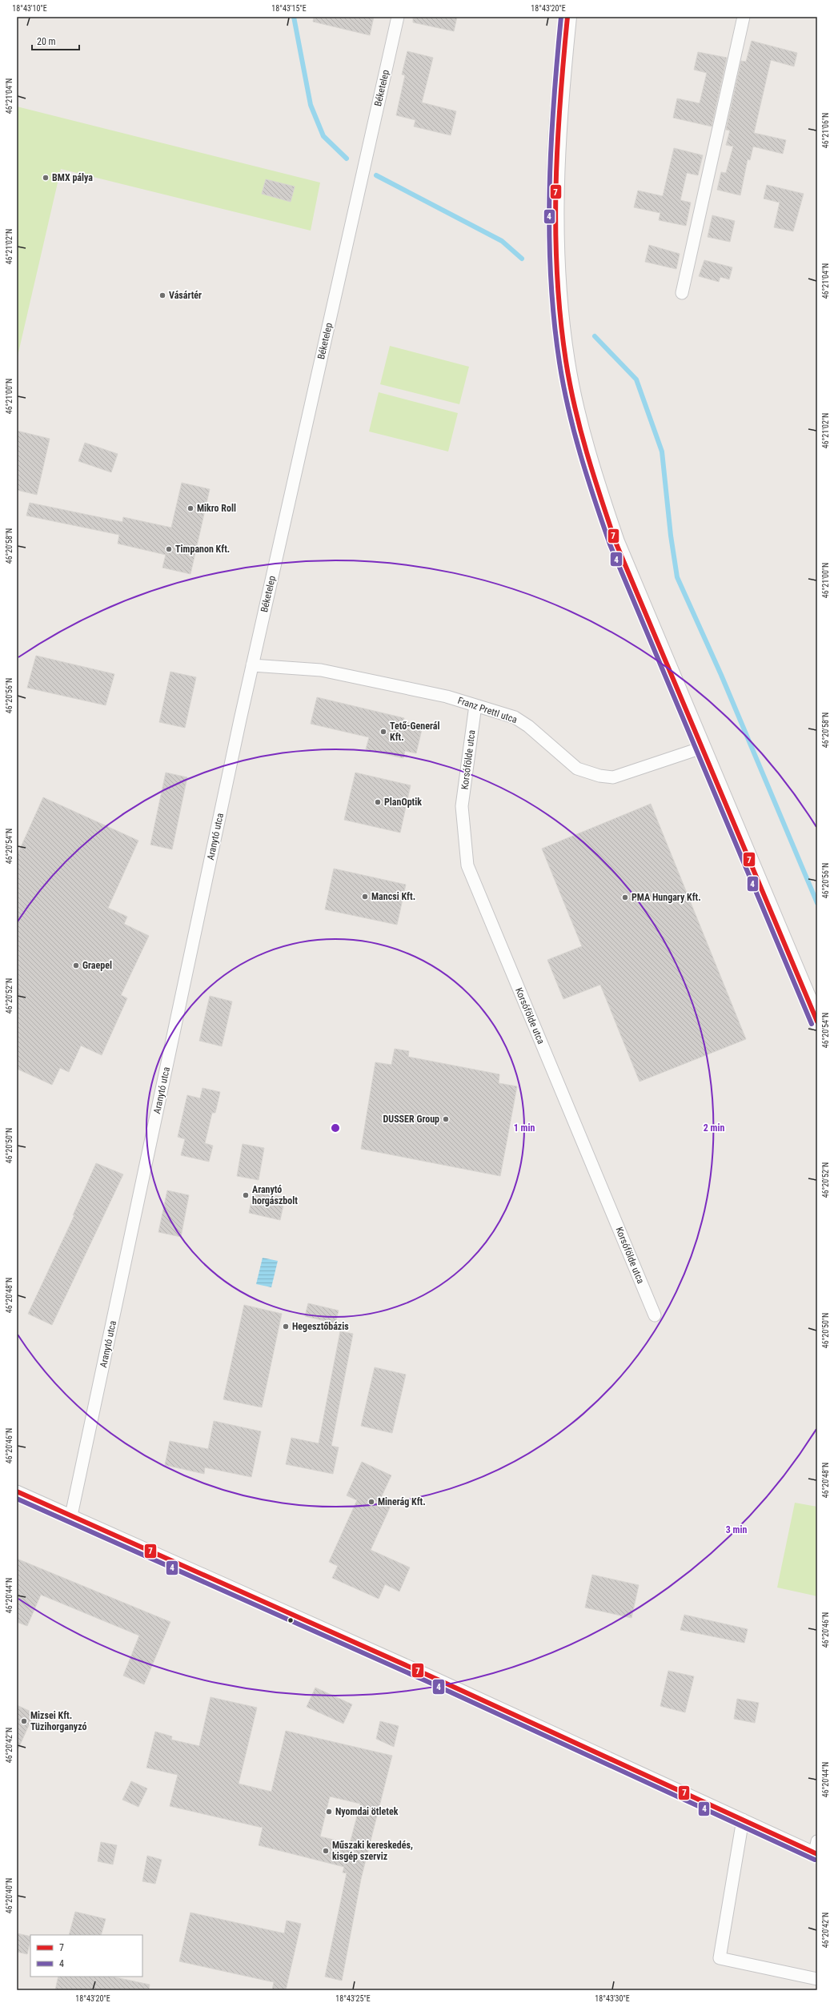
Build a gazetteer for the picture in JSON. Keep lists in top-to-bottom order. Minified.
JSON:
{"streets":{"street":["Béketelep","Franz Prettl utca","Korsófölde utca","Aranytó utca"]},"crossings":[["Béketelep","Franz Prettl utca"],["Béketelep","Aranytó utca"],["Franz Prettl utca","Korsófölde utca"],["Franz Prettl utca","Aranytó utca"]],"places":["BMX pálya","Vásártér","Mikro Roll","Timpanon Kft.","Tető-Generál Kft.","PlanOptik","Mancsi Kft.","PMA Hungary Kft.","Graepel","DUSSER Group","Aranytó horgászbolt","Hegesztőbázis","Minerág Kft.","Mizsei Kft. Tüzihorganyzó","Nyomdai ötletek","Műszaki kereskedés, kisgép szerviz"],"lines":["transit line 7","transit line 4"],"legend":["7","4"],"scale_bar":"20 m","coordinates":["18°43'10\"E","18°43'15\"E","18°43'20\"E","46°21'04\"N","46°21'06\"N","46°21'02\"N","46°21'00\"N","46°20'58\"N","46°20'56\"N","46°20'54\"N","46°20'52\"N","46°20'50\"N","46°20'48\"N","46°20'46\"N","46°20'44\"N","46°20'42\"N","46°20'40\"N","18°43'25\"E","18°43'30\"E"],"rings":["1 min","2 min","3 min"]}
